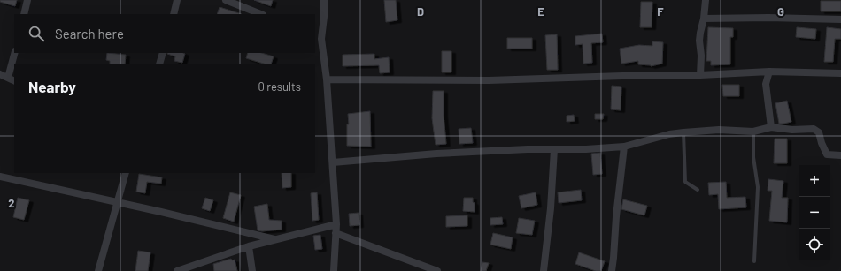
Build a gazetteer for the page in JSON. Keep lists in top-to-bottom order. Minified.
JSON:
{"page":{"search":"Search here","heading":["Nearby","0 results"],"map_buttons":["+","−"]},"grid":{"columns":["D","E","F","G"],"rows":["2"]}}
